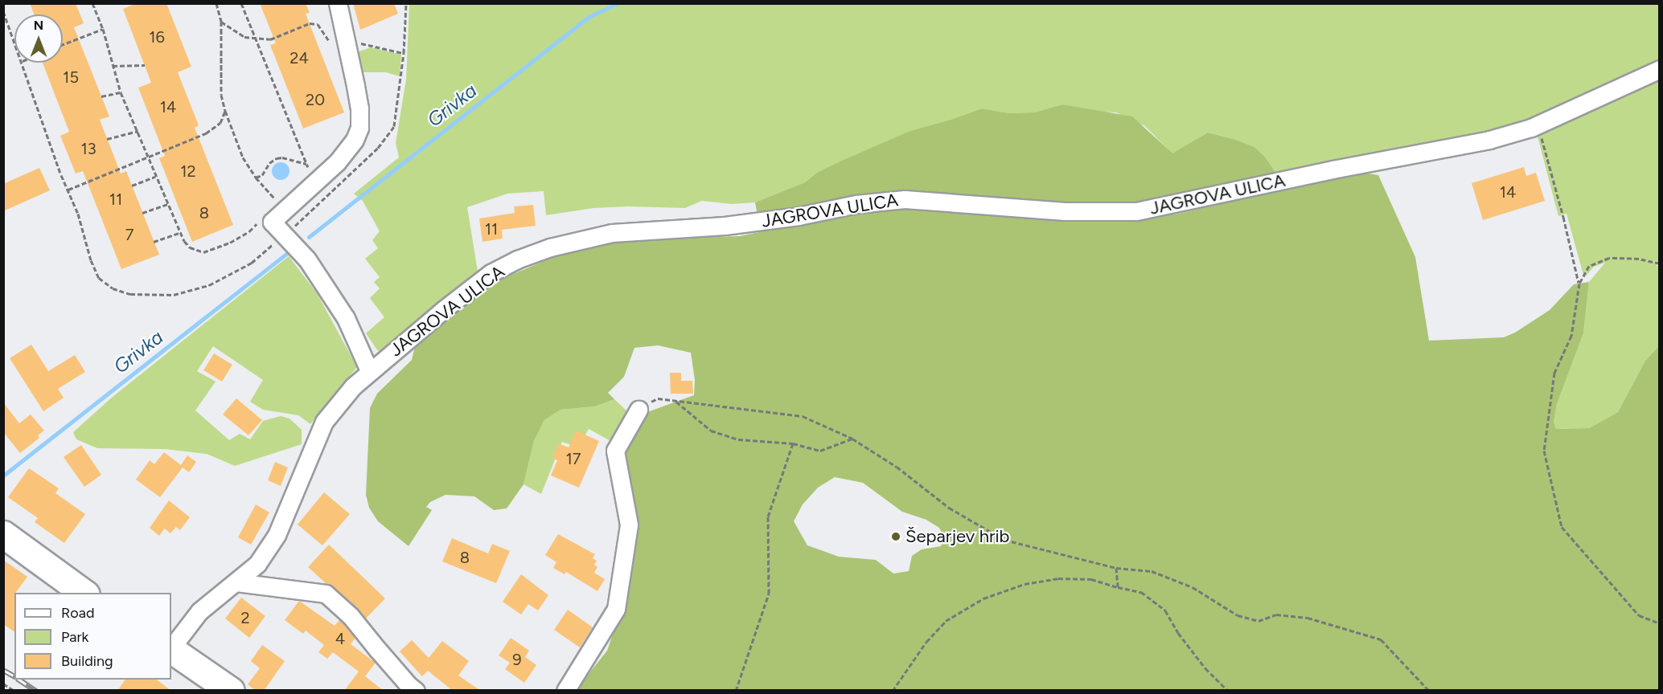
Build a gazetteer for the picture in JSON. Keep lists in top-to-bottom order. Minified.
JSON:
{"streets":{"street":["JAGROVA ULICA"]},"water":["Grivka"],"places":["Šeparjev hrib"],"house_numbers":["16","24","15","20","14","13","12","14","11","8","11","7","17","8","2","4","9"],"legend":["Road","Park","Building"],"north":"top"}
